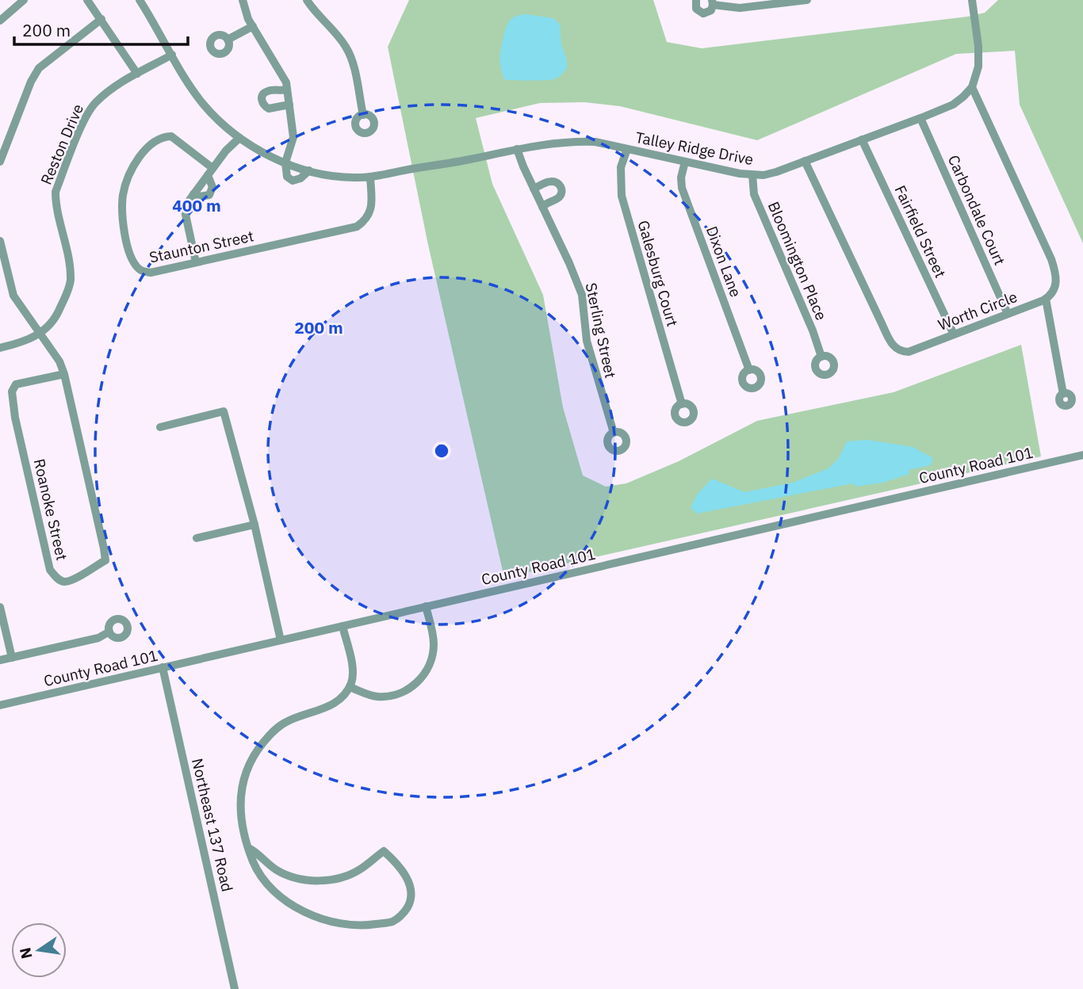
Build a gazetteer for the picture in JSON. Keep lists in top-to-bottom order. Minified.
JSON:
{"streets":{"street":["Reston Drive","Talley Ridge Drive","Carbondale Court","Fairfield Street","Staunton Street","Bloomington Place","Dixon Lane","Galesburg Court","Worth Circle","Sterling Street","County Road 101","Roanoke Street","Northeast 137 Road"]},"crossings":[["Reston Drive","Talley Ridge Drive"],["Reston Drive","Roanoke Street"],["Talley Ridge Drive","Carbondale Court"],["Talley Ridge Drive","Fairfield Street"],["Talley Ridge Drive","Staunton Street"],["Talley Ridge Drive","Bloomington Place"],["Talley Ridge Drive","Dixon Lane"],["Talley Ridge Drive","Galesburg Court"],["Talley Ridge Drive","Worth Circle"],["Talley Ridge Drive","Sterling Street"],["Carbondale Court","Worth Circle"],["Fairfield Street","Worth Circle"],["County Road 101","Northeast 137 Road"]],"scale_bar":"200 m","north":"left","rings":["400 m","200 m"]}
